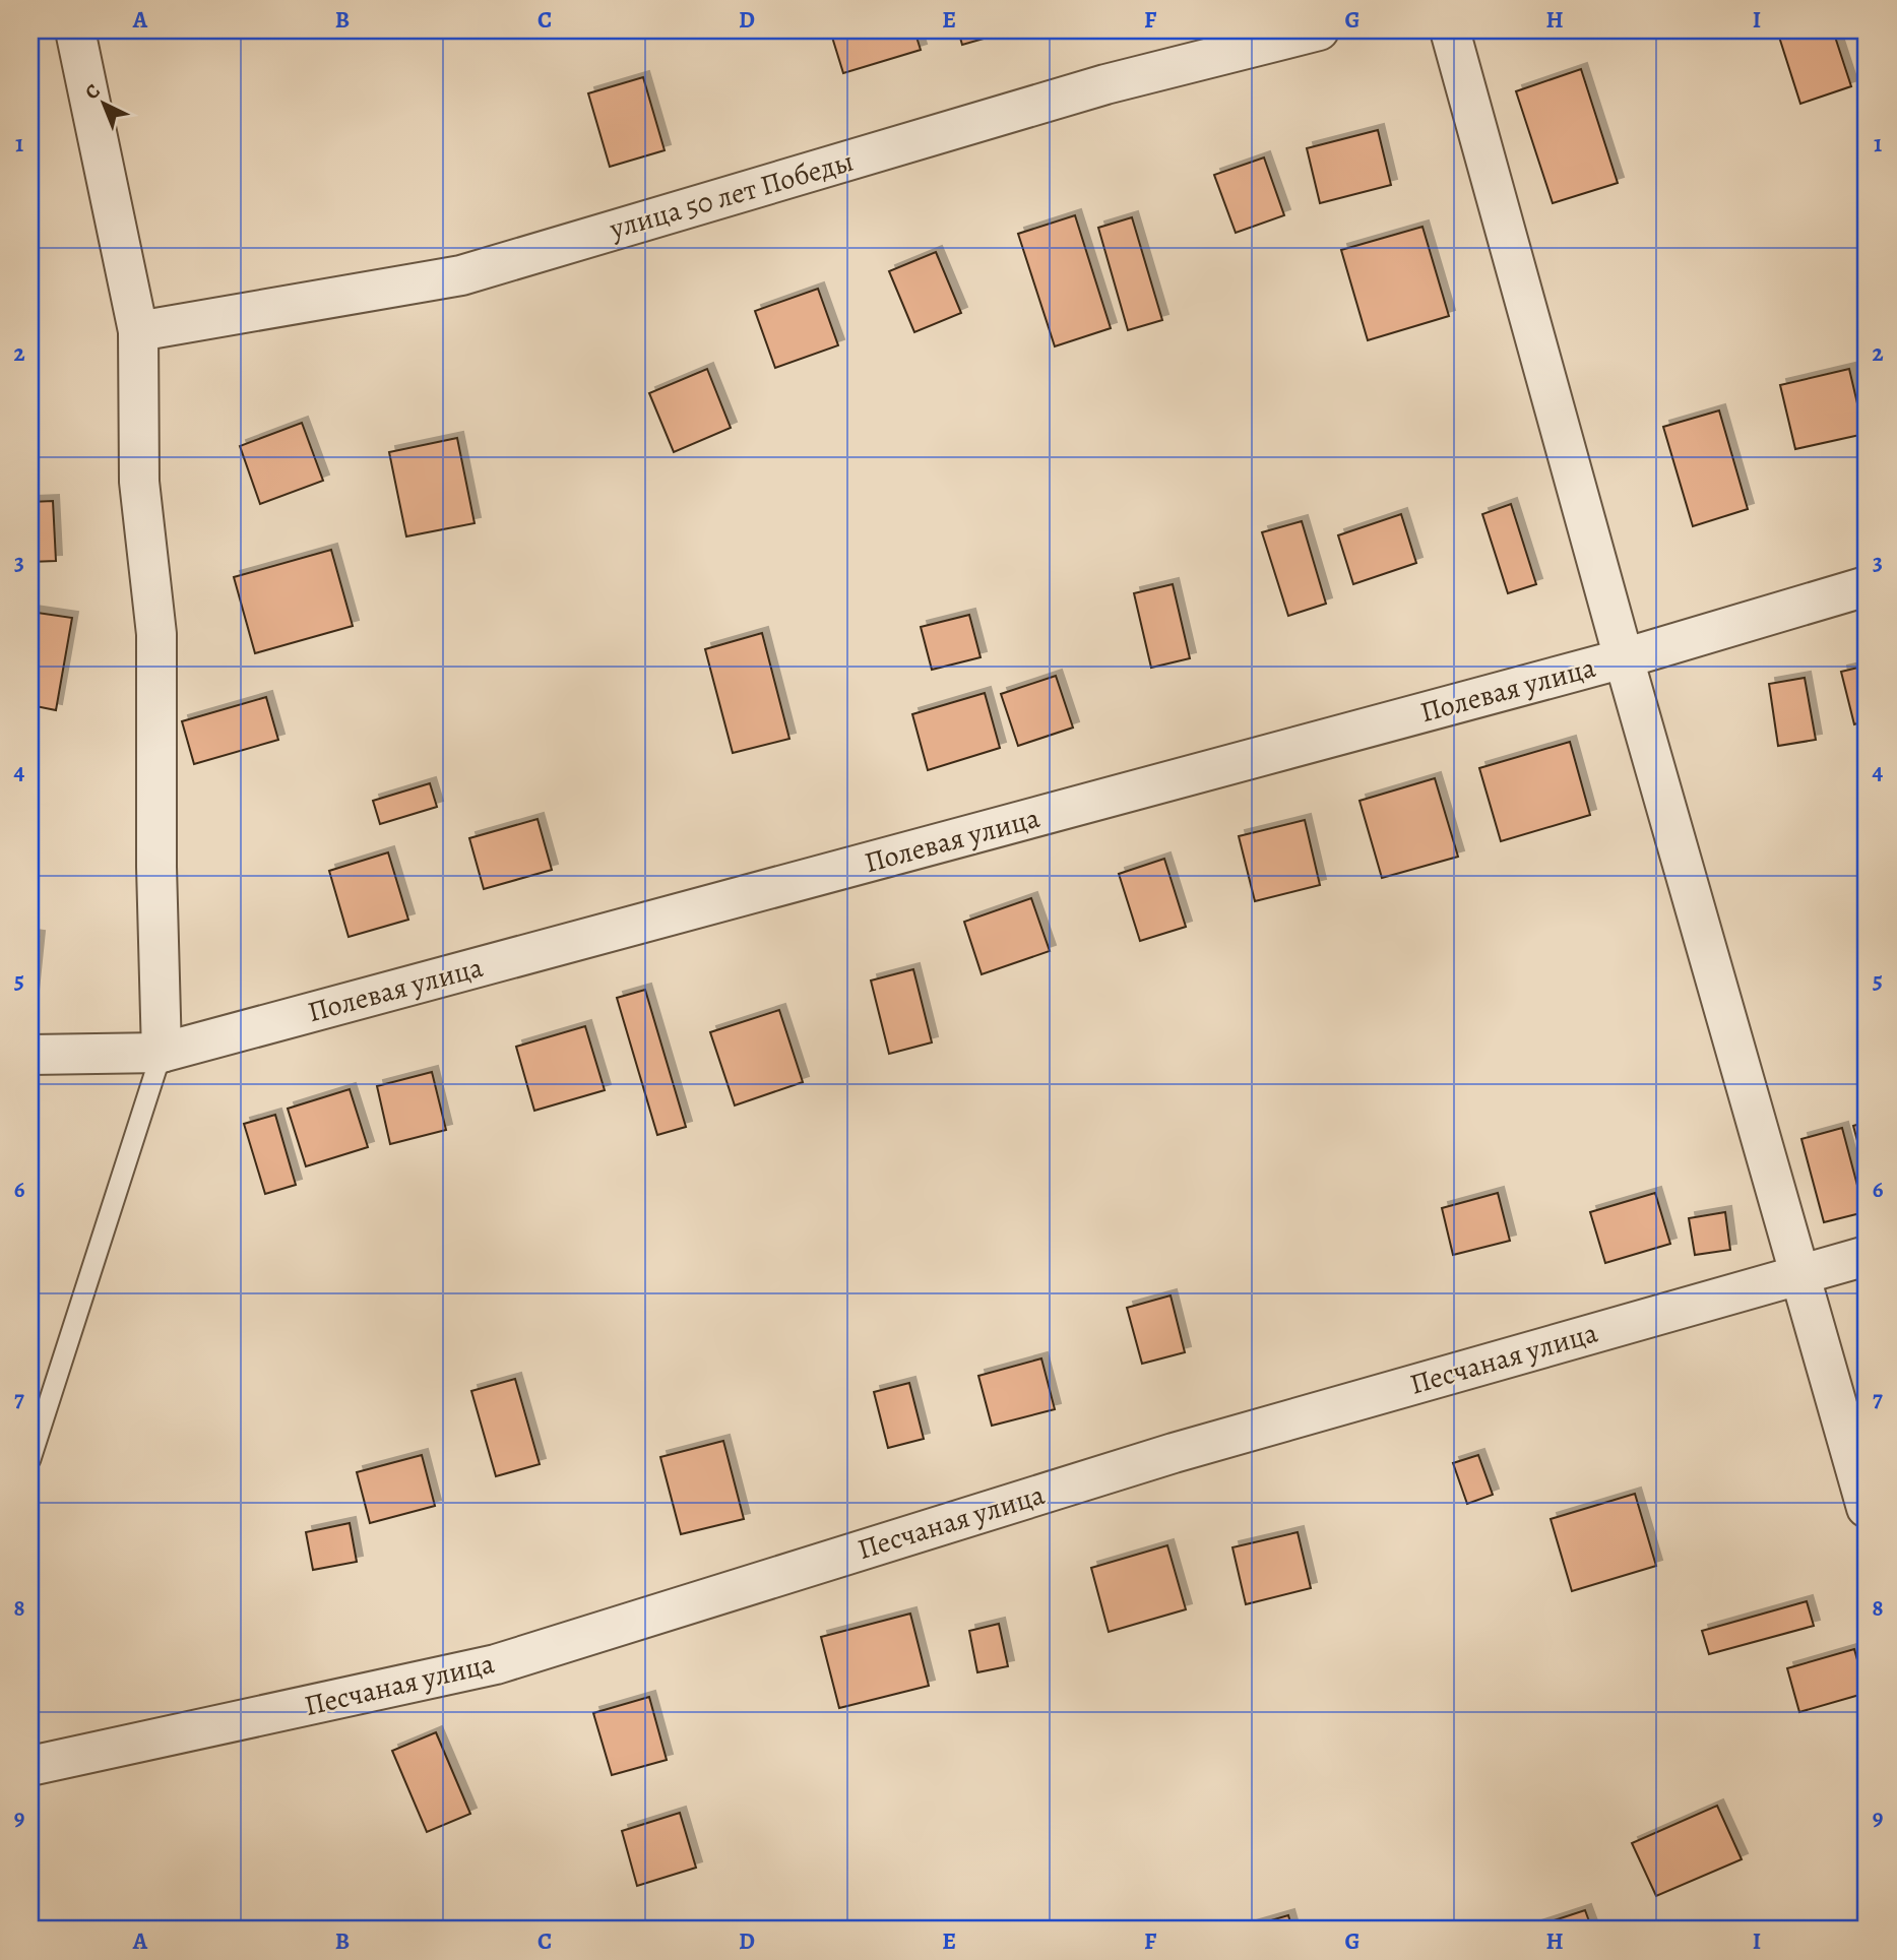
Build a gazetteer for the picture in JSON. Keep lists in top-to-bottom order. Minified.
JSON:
{"streets":{"street":["улица 50 лет Победы","Полевая улица","Песчаная улица"]},"north":"top left","grid":{"columns":["A","B","C","D","E","F","G","H","I"],"rows":["1","2","3","4","5","6","7","8","9"]}}
